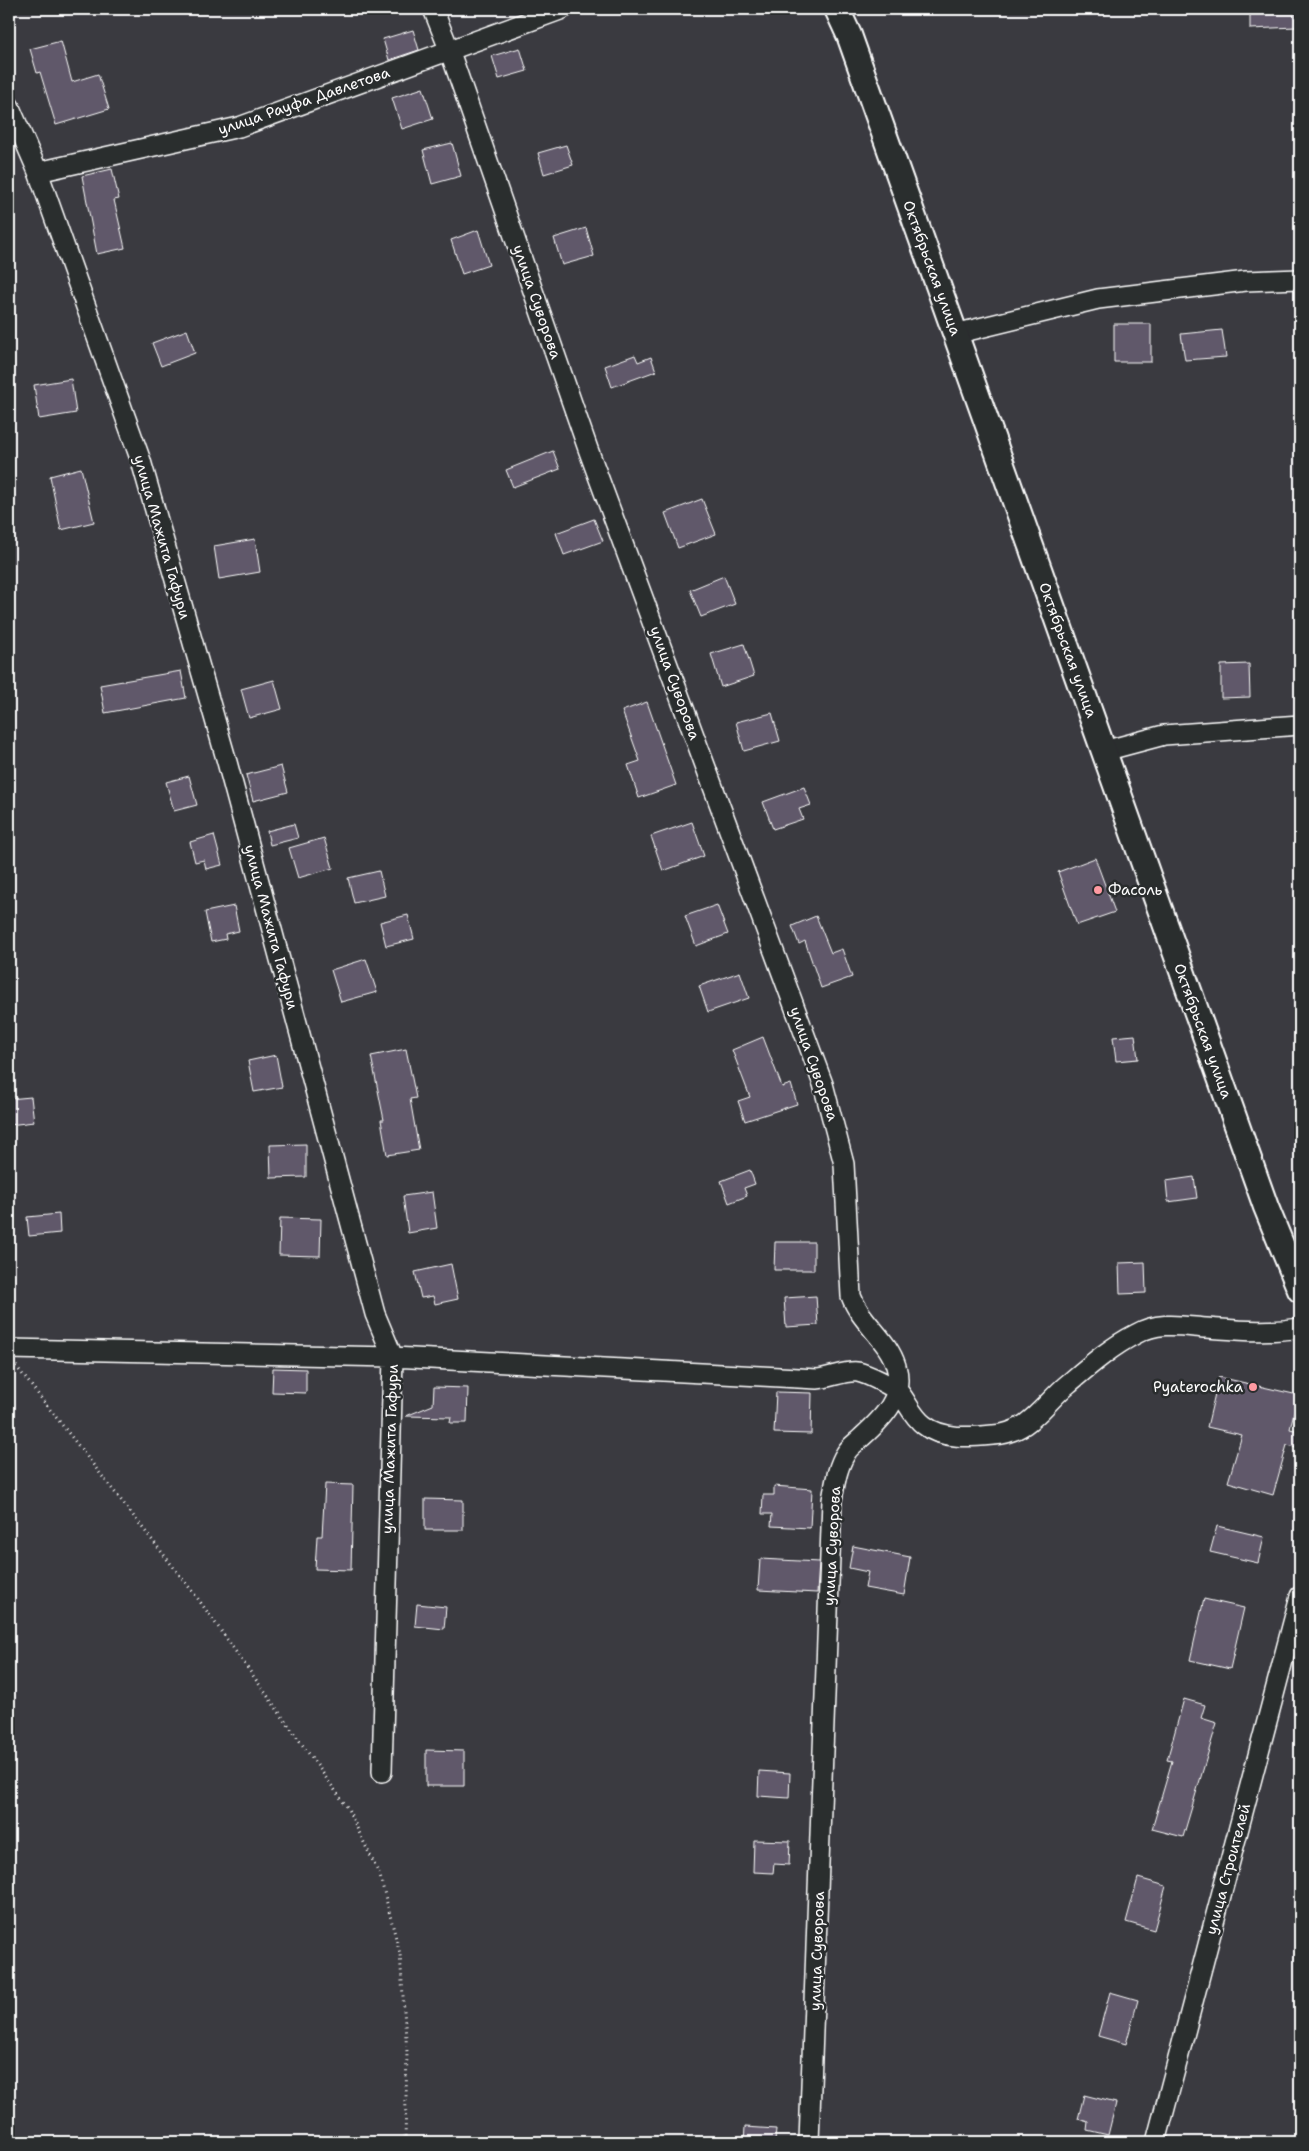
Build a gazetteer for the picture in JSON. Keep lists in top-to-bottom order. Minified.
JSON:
{"streets":{"street":["улица Рауфа Давлетова","Октябрьская улица","улица Суворова","улица Мажита Гафури","улица Строителей"]},"crossings":[["улица Рауфа Давлетова","улица Суворова"],["улица Рауфа Давлетова","улица Мажита Гафури"]],"places":["Фасоль","Pyaterochka"]}
